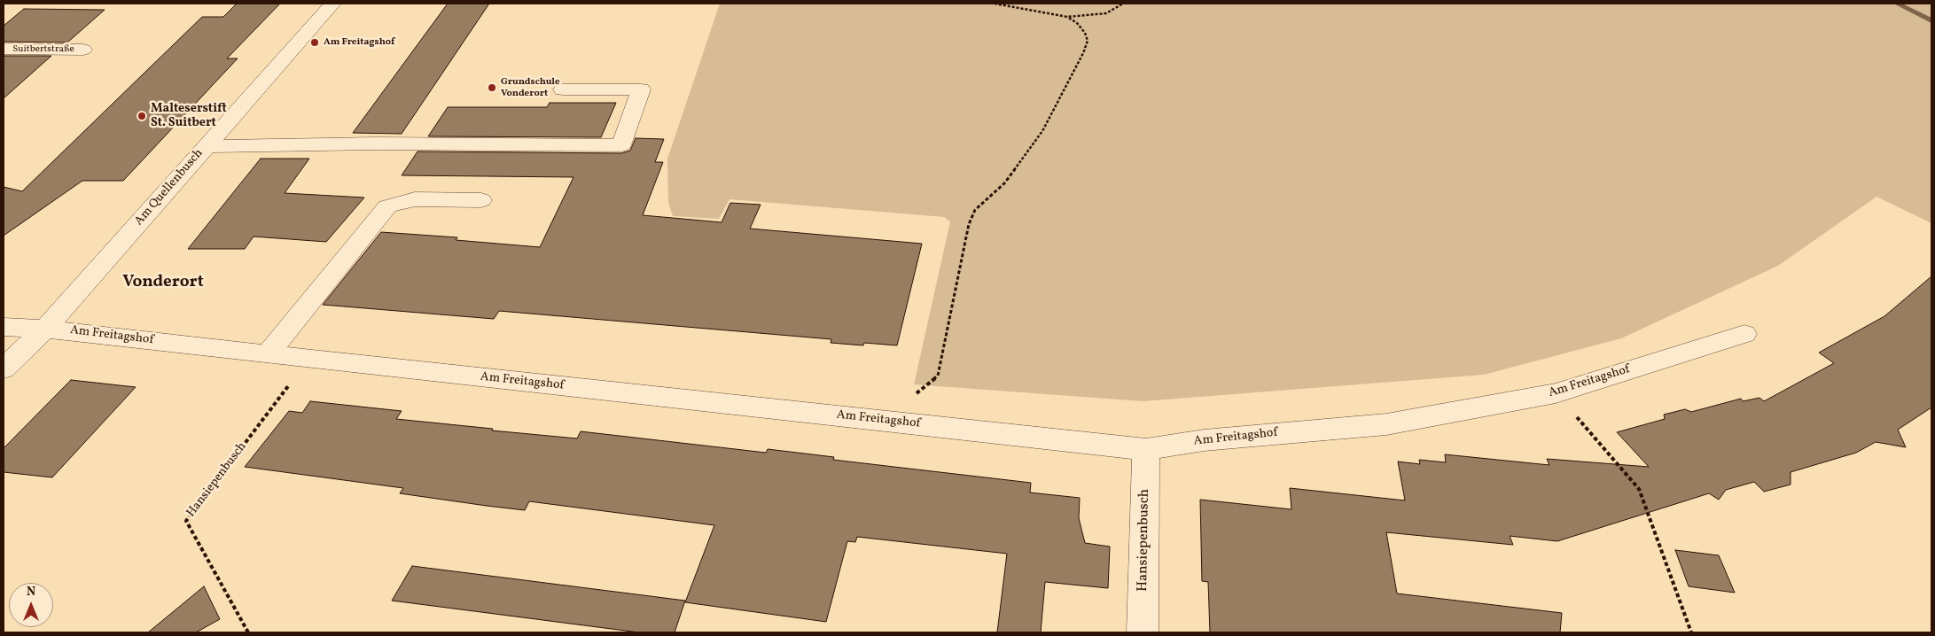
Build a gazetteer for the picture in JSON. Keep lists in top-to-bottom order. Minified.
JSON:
{"streets":{"street":["Suitbertstraße","Am Quellenbusch","Am Freitagshof","Hansiepenbusch"]},"crossings":[["Am Quellenbusch","Am Freitagshof"],["Am Freitagshof","Hansiepenbusch"]],"districts":["Vonderort"],"places":["Am Freitagshof","Grundschule Vonderort","Malteserstift St. Suitbert"],"north":"top"}
